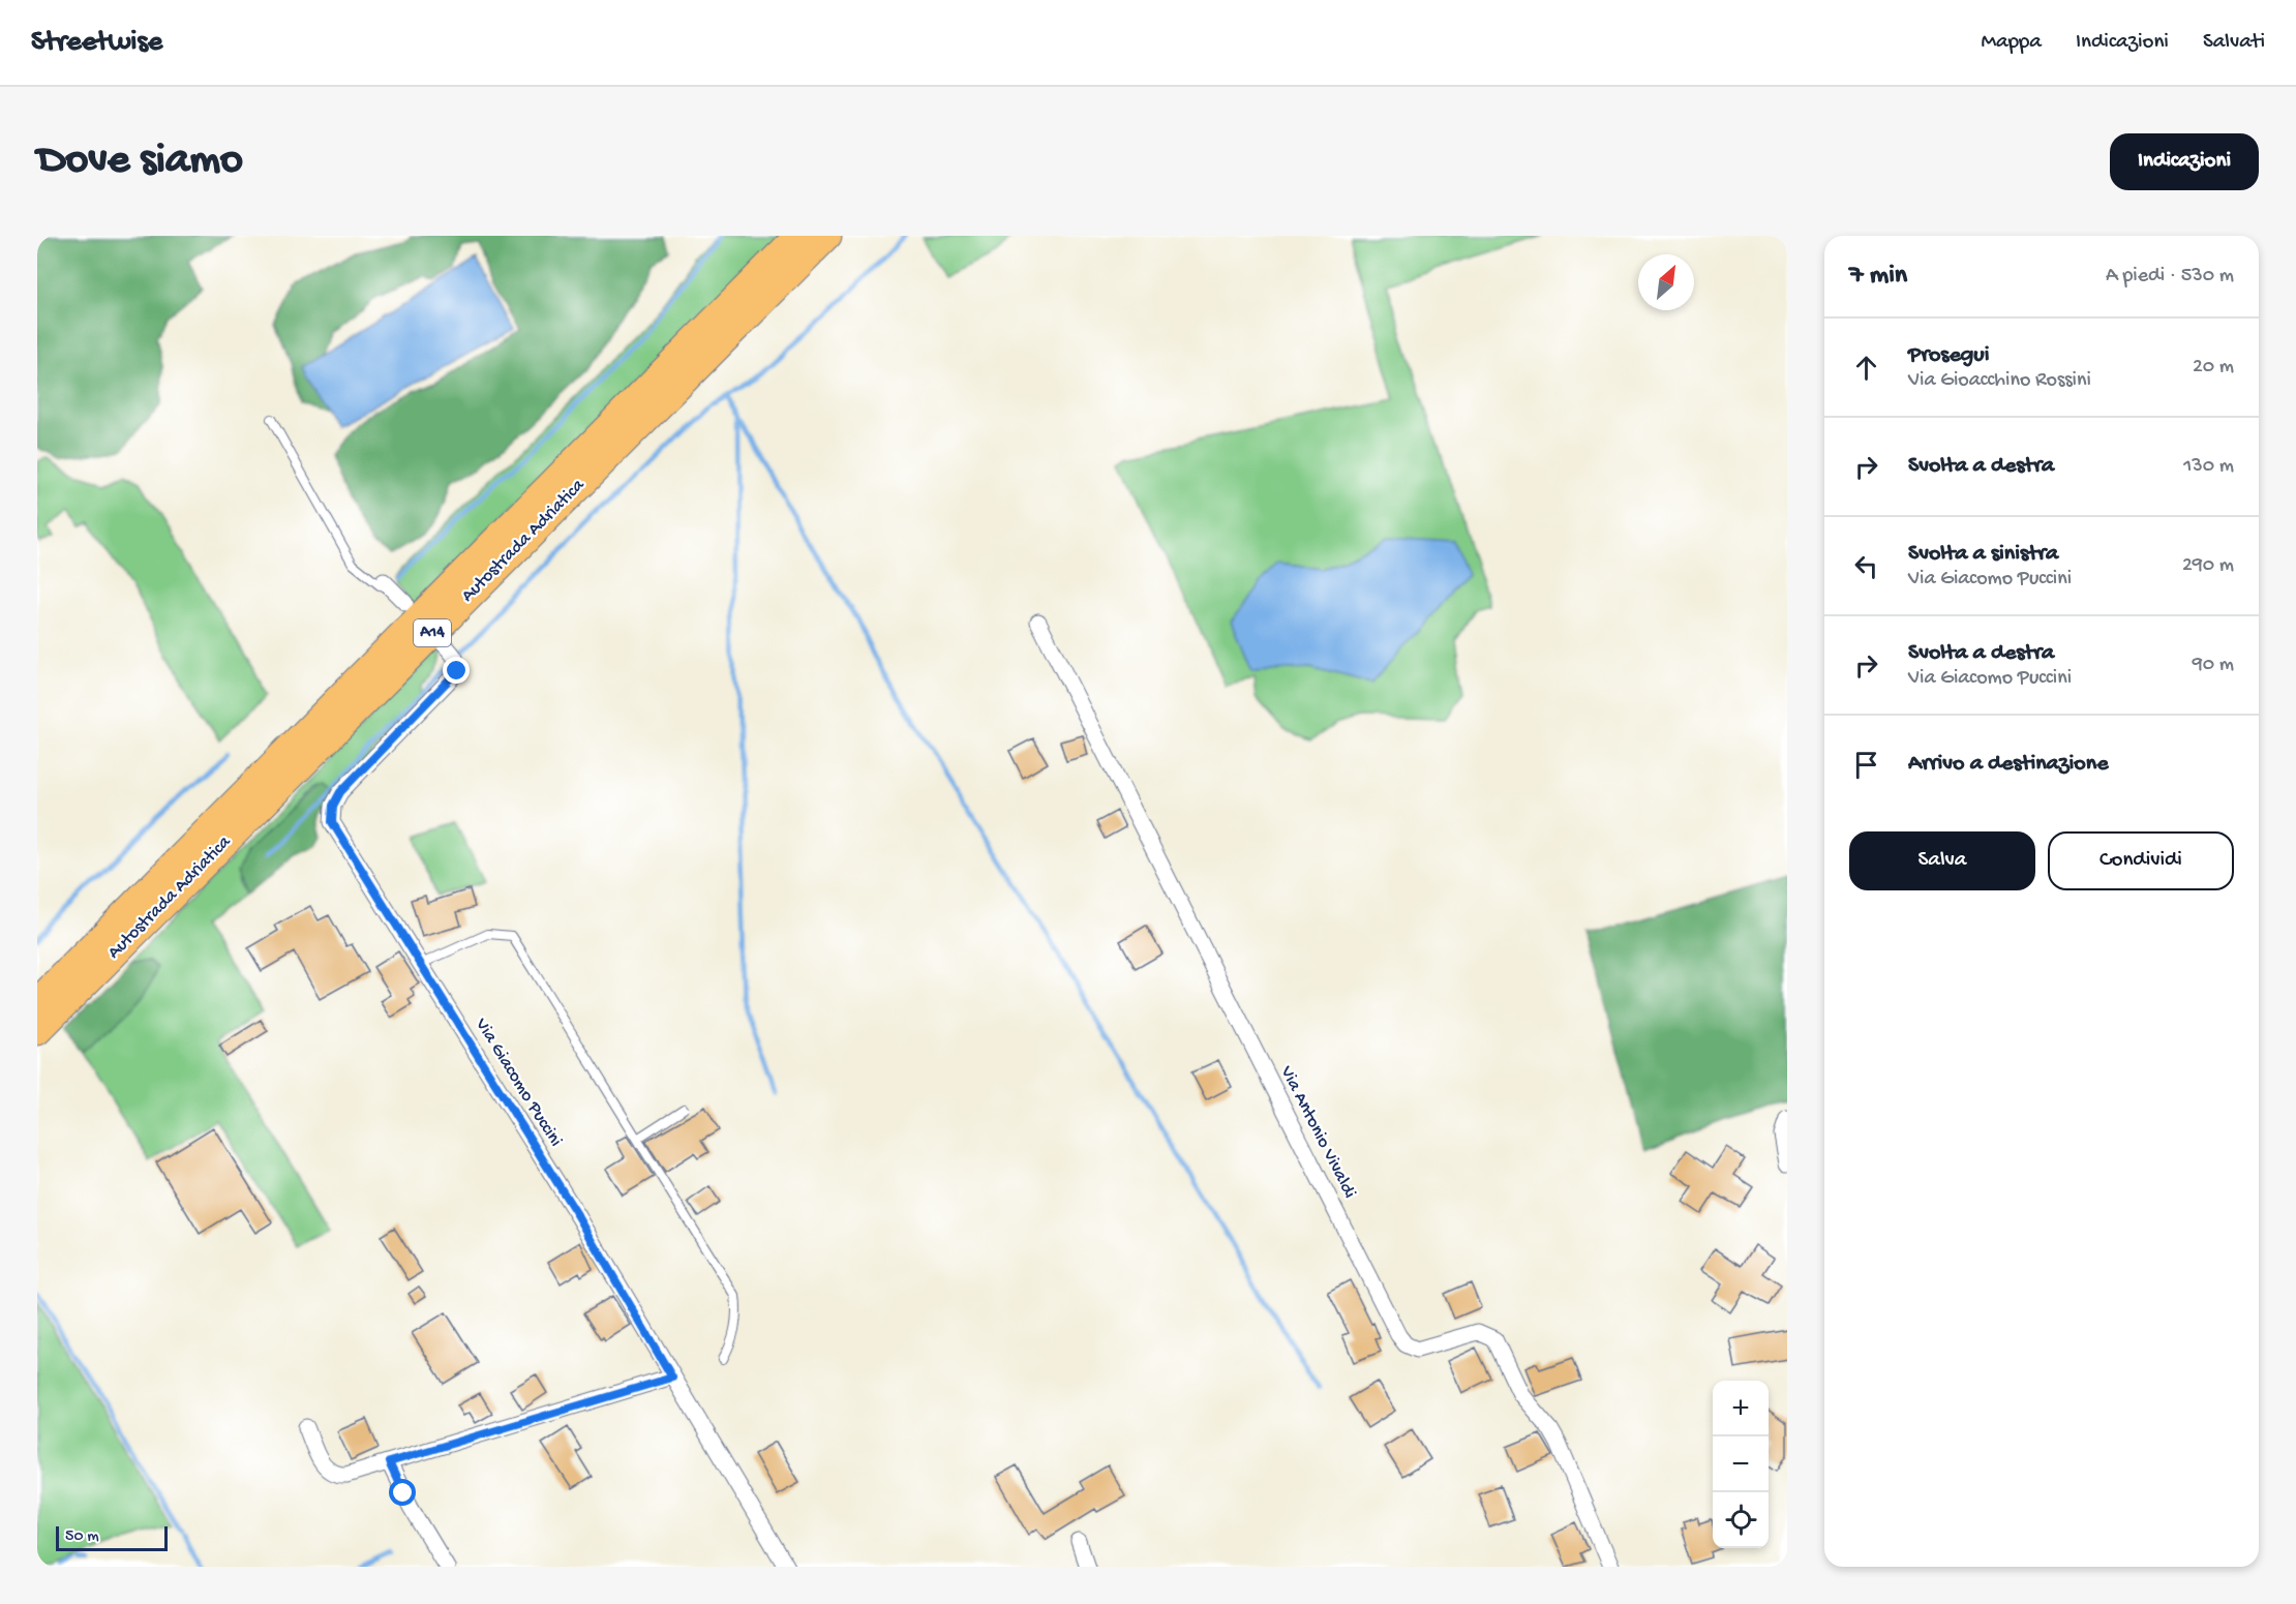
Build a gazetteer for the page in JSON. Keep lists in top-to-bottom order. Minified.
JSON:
{"streets":{"highway":["Autostrada Adriatica","A14"],"street":["Via Giacomo Puccini","Via Antonio Vivaldi"]},"scale_bar":"50 m","north":"top right","page":{"header":"Streetwise","nav":["Mappa","Indicazioni","Salvati"],"buttons":["Indicazioni",["Salva","Condividi"]],"title":"Dove siamo","heading":["7 min","A piedi · 530 m"],"list":[["Prosegui","Via Gioacchino Rossini","20 m"],["Svolta a destra","130 m"],["Svolta a sinistra","Via Giacomo Puccini","290 m"],["Svolta a destra","Via Giacomo Puccini","90 m"],"Arrivo a destinazione"],"map_buttons":["+","−"],"scale":"50 m"}}
